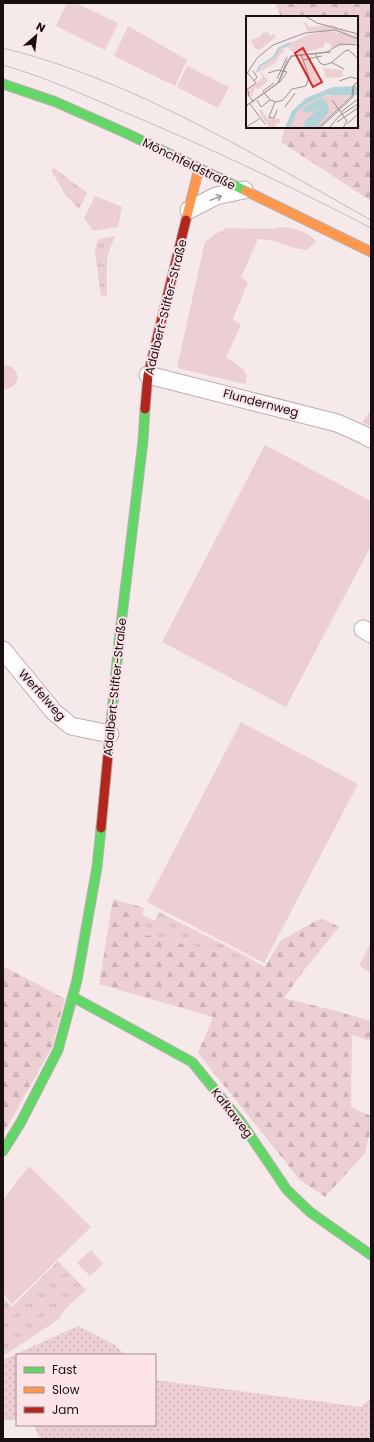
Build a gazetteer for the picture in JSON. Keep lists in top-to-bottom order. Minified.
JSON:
{"streets":{"street":["Mönchfeldstraße","Adalbert-Stifter-Straße","Flundernweg","Werfelweg","Kafkaweg"]},"crossings":[["Mönchfeldstraße","Adalbert-Stifter-Straße"],["Adalbert-Stifter-Straße","Flundernweg"],["Adalbert-Stifter-Straße","Werfelweg"],["Adalbert-Stifter-Straße","Kafkaweg"]],"legend":["Fast","Slow","Jam"],"north":"top right"}
